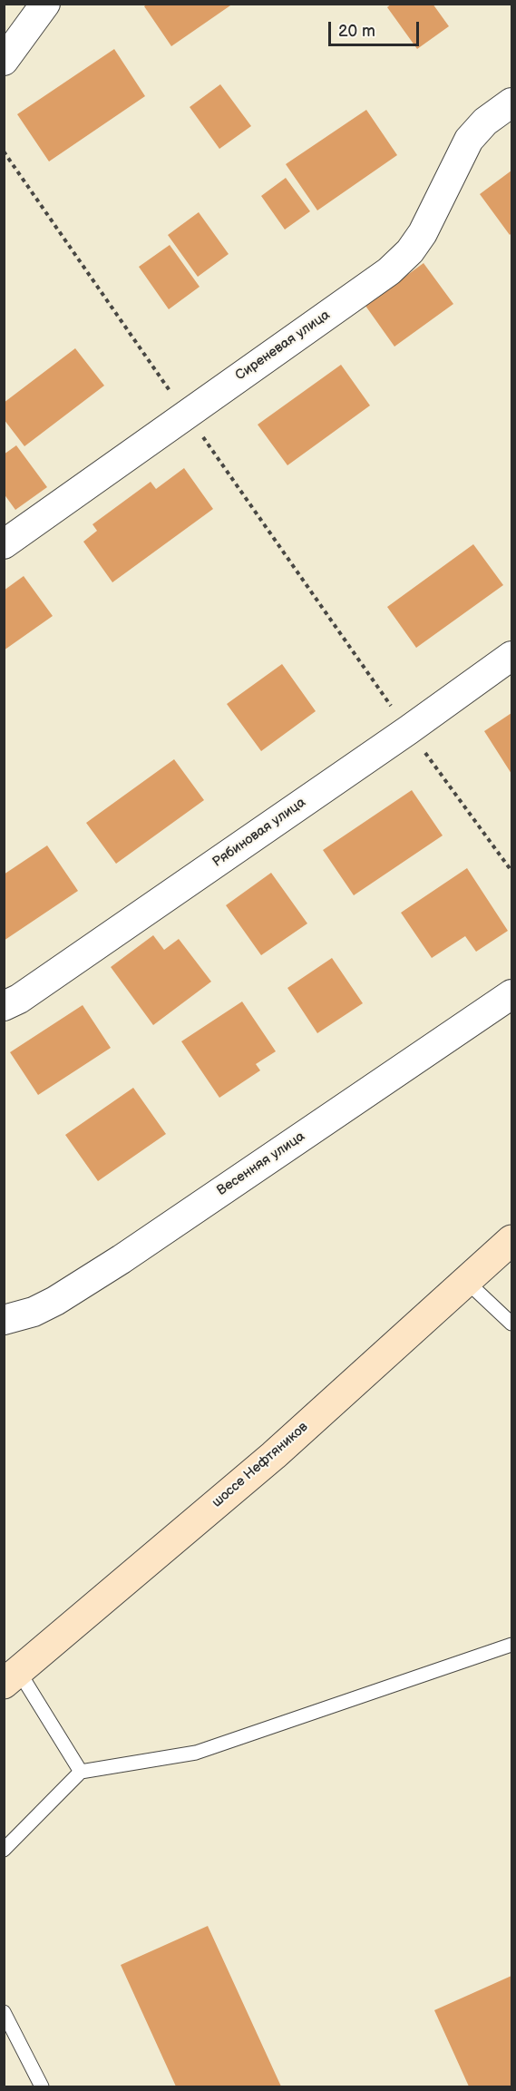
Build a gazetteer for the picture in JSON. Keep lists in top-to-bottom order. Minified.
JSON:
{"streets":{"main road":["шоссе Нефтяников"],"street":["Сиреневая улица","Рябиновая улица","Весенняя улица"]},"scale_bar":"20 m"}
